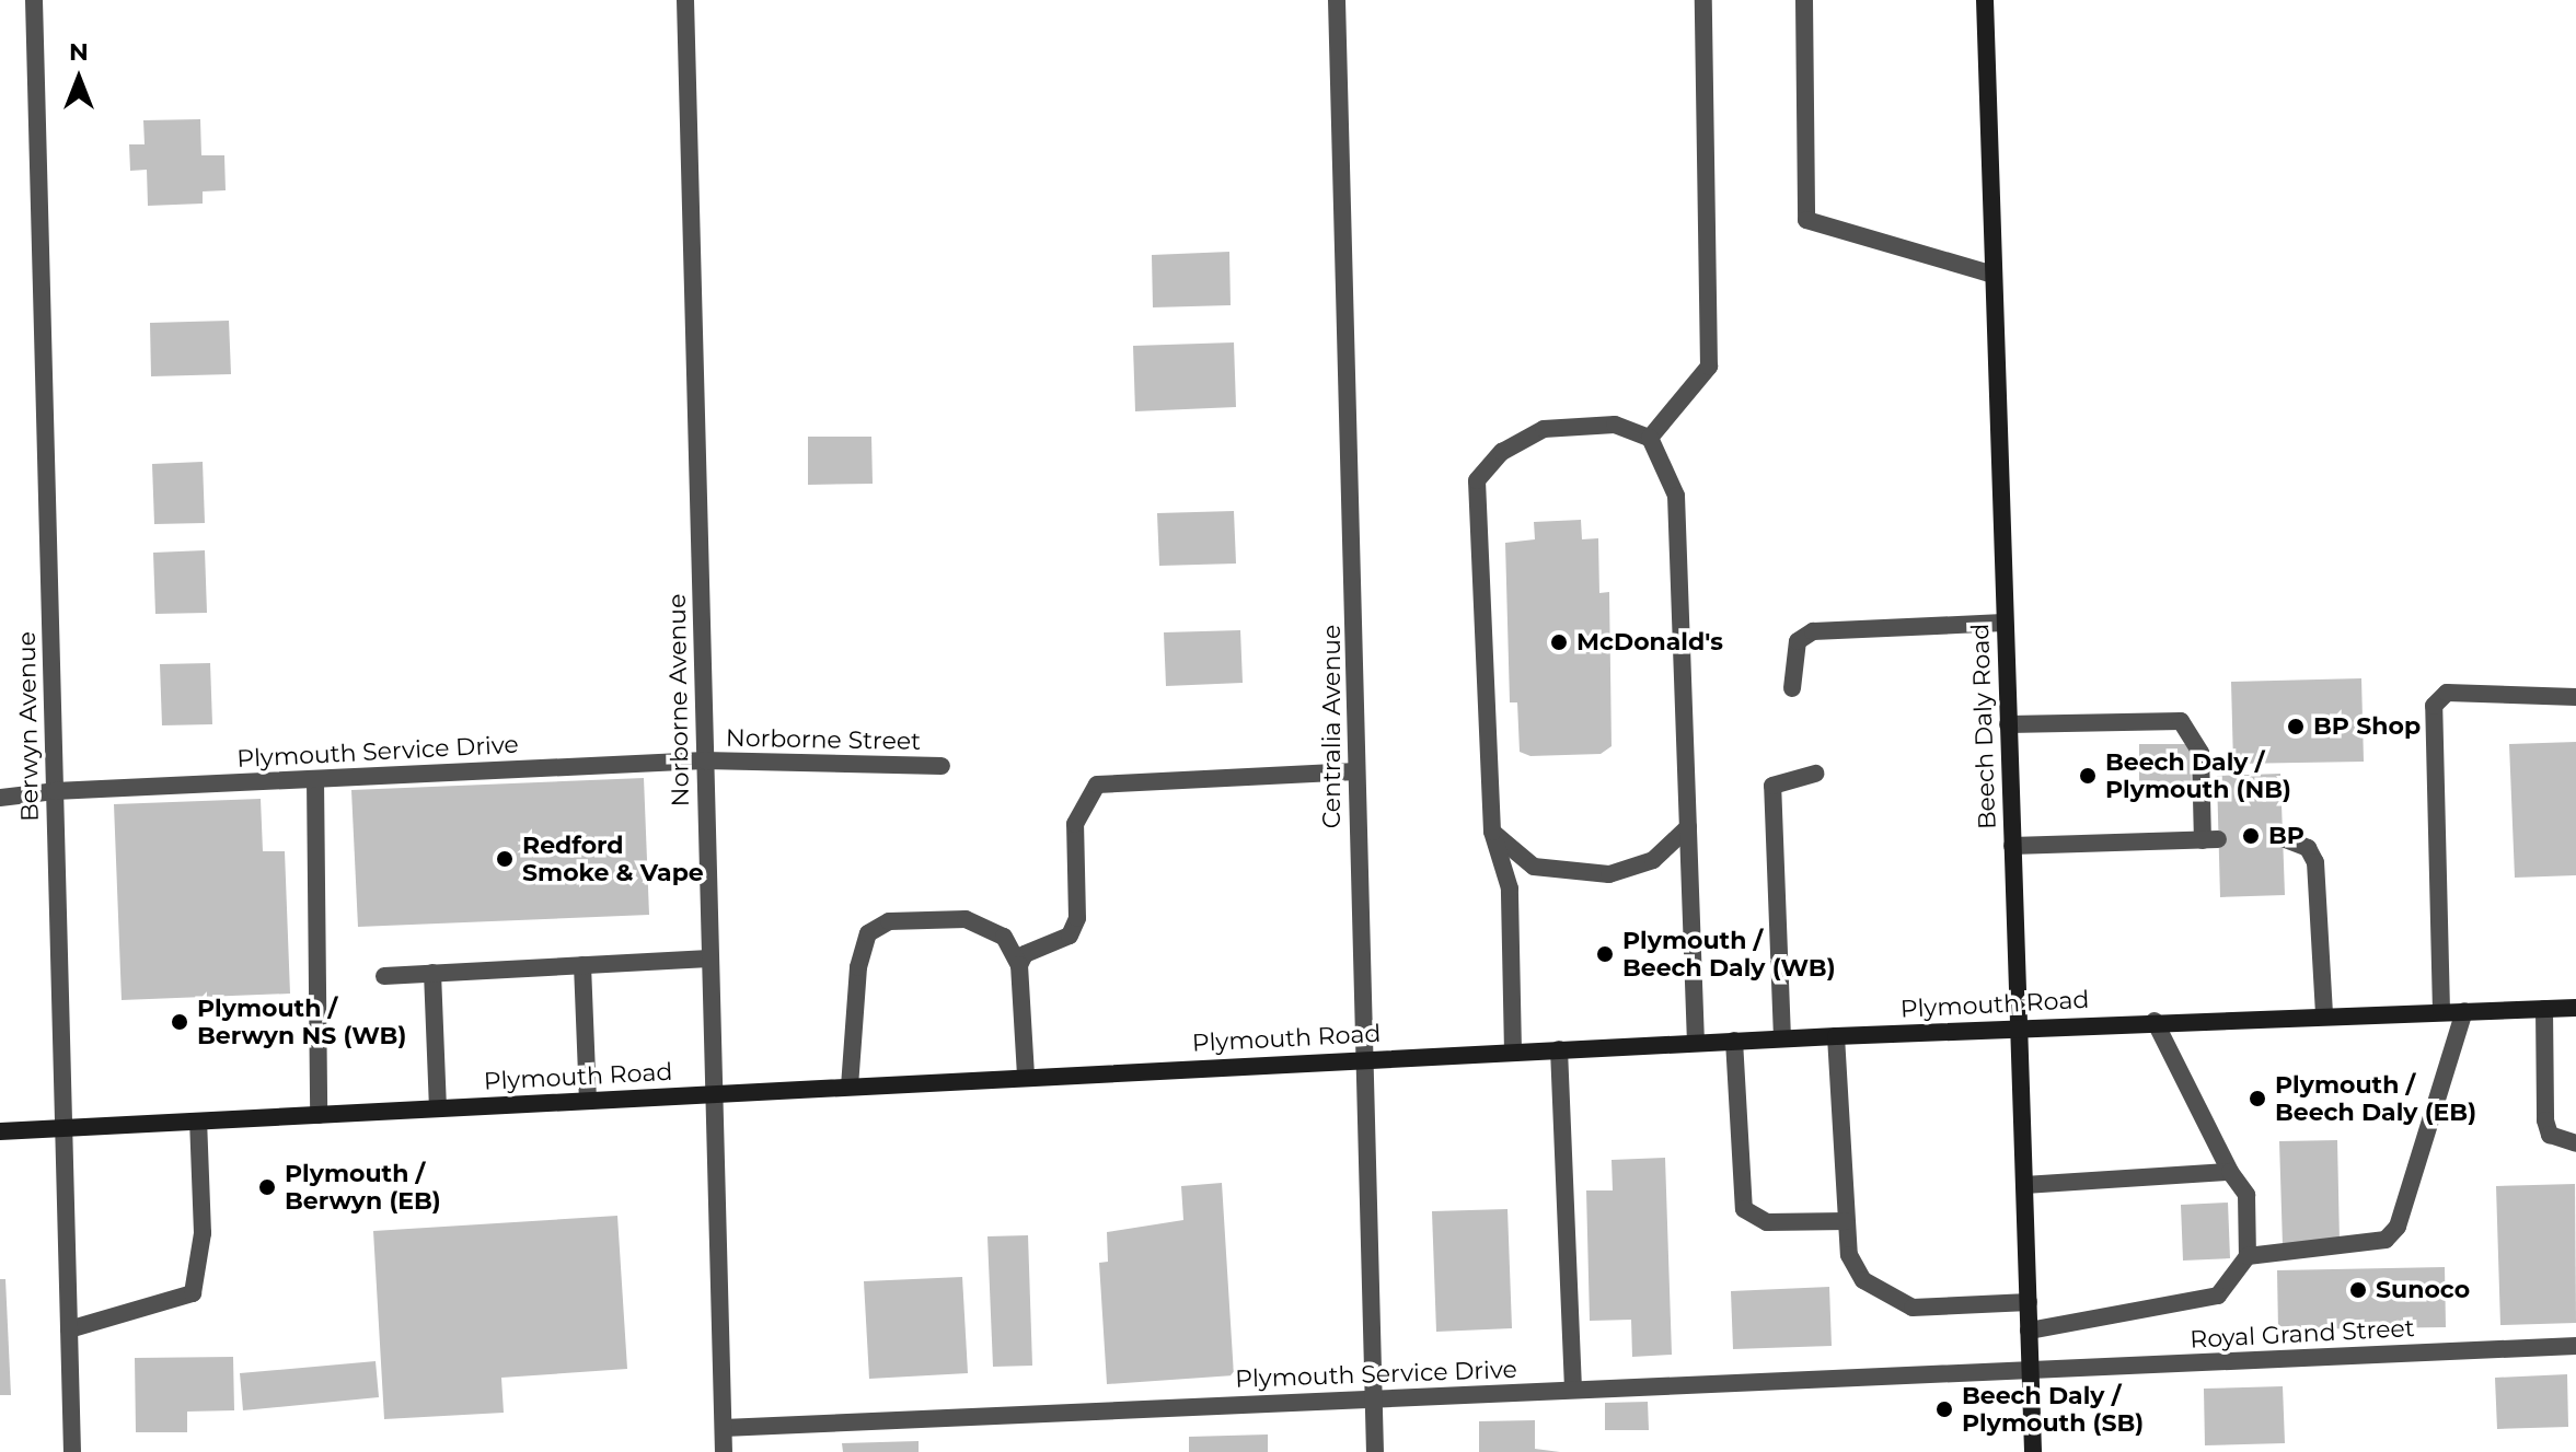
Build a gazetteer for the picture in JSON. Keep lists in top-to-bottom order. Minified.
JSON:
{"streets":{"main road":["Beech Daly Road","Plymouth Road"],"street":["Norborne Avenue","Berwyn Avenue","Centralia Avenue","Norborne Street","Plymouth Service Drive","Royal Grand Street"]},"crossings":[["Norborne Avenue","Norborne Street"],["Norborne Avenue","Plymouth Service Drive"],["Norborne Avenue","Plymouth Road"],["Berwyn Avenue","Plymouth Service Drive"],["Berwyn Avenue","Plymouth Road"],["Centralia Avenue","Plymouth Service Drive"],["Centralia Avenue","Plymouth Road"],["Beech Daly Road","Plymouth Service Drive"],["Beech Daly Road","Plymouth Road"],["Beech Daly Road","Royal Grand Street"],["Norborne Street","Plymouth Service Drive"],["Plymouth Service Drive","Royal Grand Street"]],"places":["McDonald's","BP Shop","Beech Daly / Plymouth (NB)","BP","Redford Smoke & Vape","Plymouth / Beech Daly (WB)","Plymouth / Berwyn NS (WB)","Plymouth / Beech Daly (EB)","Plymouth / Berwyn (EB)","Sunoco","Beech Daly / Plymouth (SB)"],"north":"top"}
